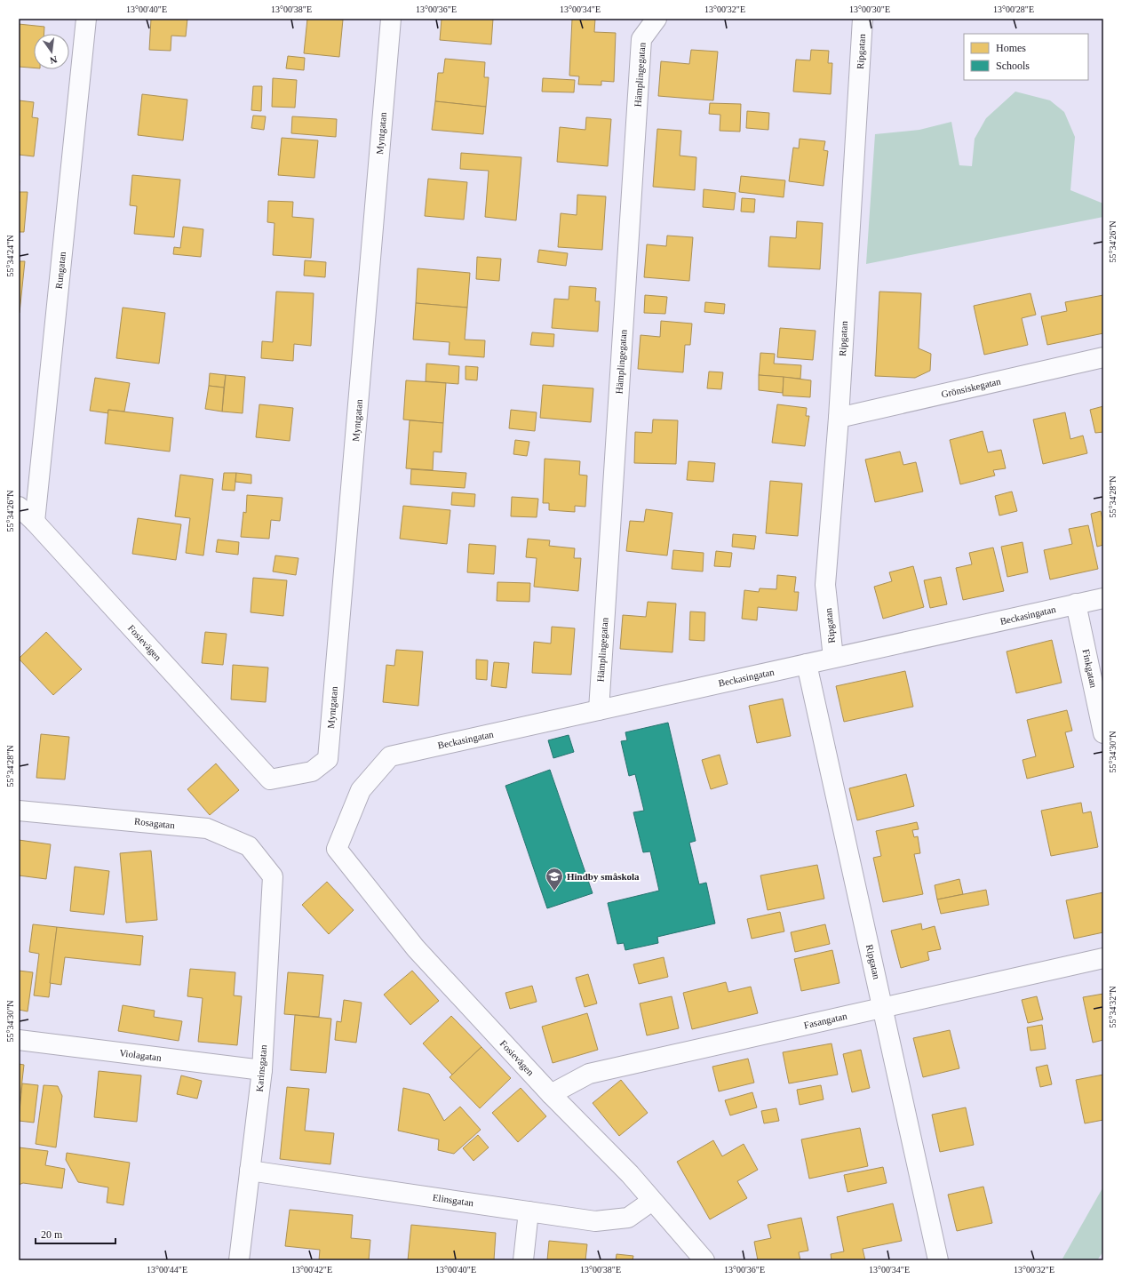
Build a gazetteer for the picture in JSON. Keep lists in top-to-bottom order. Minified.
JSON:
{"streets":{"street":["Ripgatan","Hämplingegatan","Myntgatan","Rungatan","Grönsiskegatan","Beckasingatan","Fosievägen","Finkgatan","Rosagatan","Fasangatan","Violagatan","Karinsgatan","Elinsgatan"]},"crossings":[["Ripgatan","Grönsiskegatan"],["Ripgatan","Beckasingatan"],["Ripgatan","Fasangatan"],["Hämplingegatan","Beckasingatan"],["Myntgatan","Fosievägen"],["Rungatan","Fosievägen"],["Beckasingatan","Fosievägen"],["Beckasingatan","Finkgatan"],["Fosievägen","Fasangatan"],["Fosievägen","Elinsgatan"],["Rosagatan","Karinsgatan"],["Violagatan","Karinsgatan"],["Karinsgatan","Elinsgatan"]],"places":{"school or university":["Hindby småskola"]},"legend":["Homes","Schools"],"scale_bar":"20 m","north":"bottom","coordinates":["13°00'40\"E","13°00'38\"E","13°00'36\"E","13°00'34\"E","13°00'32\"E","13°00'30\"E","13°00'28\"E","55°34'26\"N","55°34'24\"N","55°34'28\"N","55°34'30\"N","55°34'32\"N","13°00'44\"E","13°00'42\"E"]}
